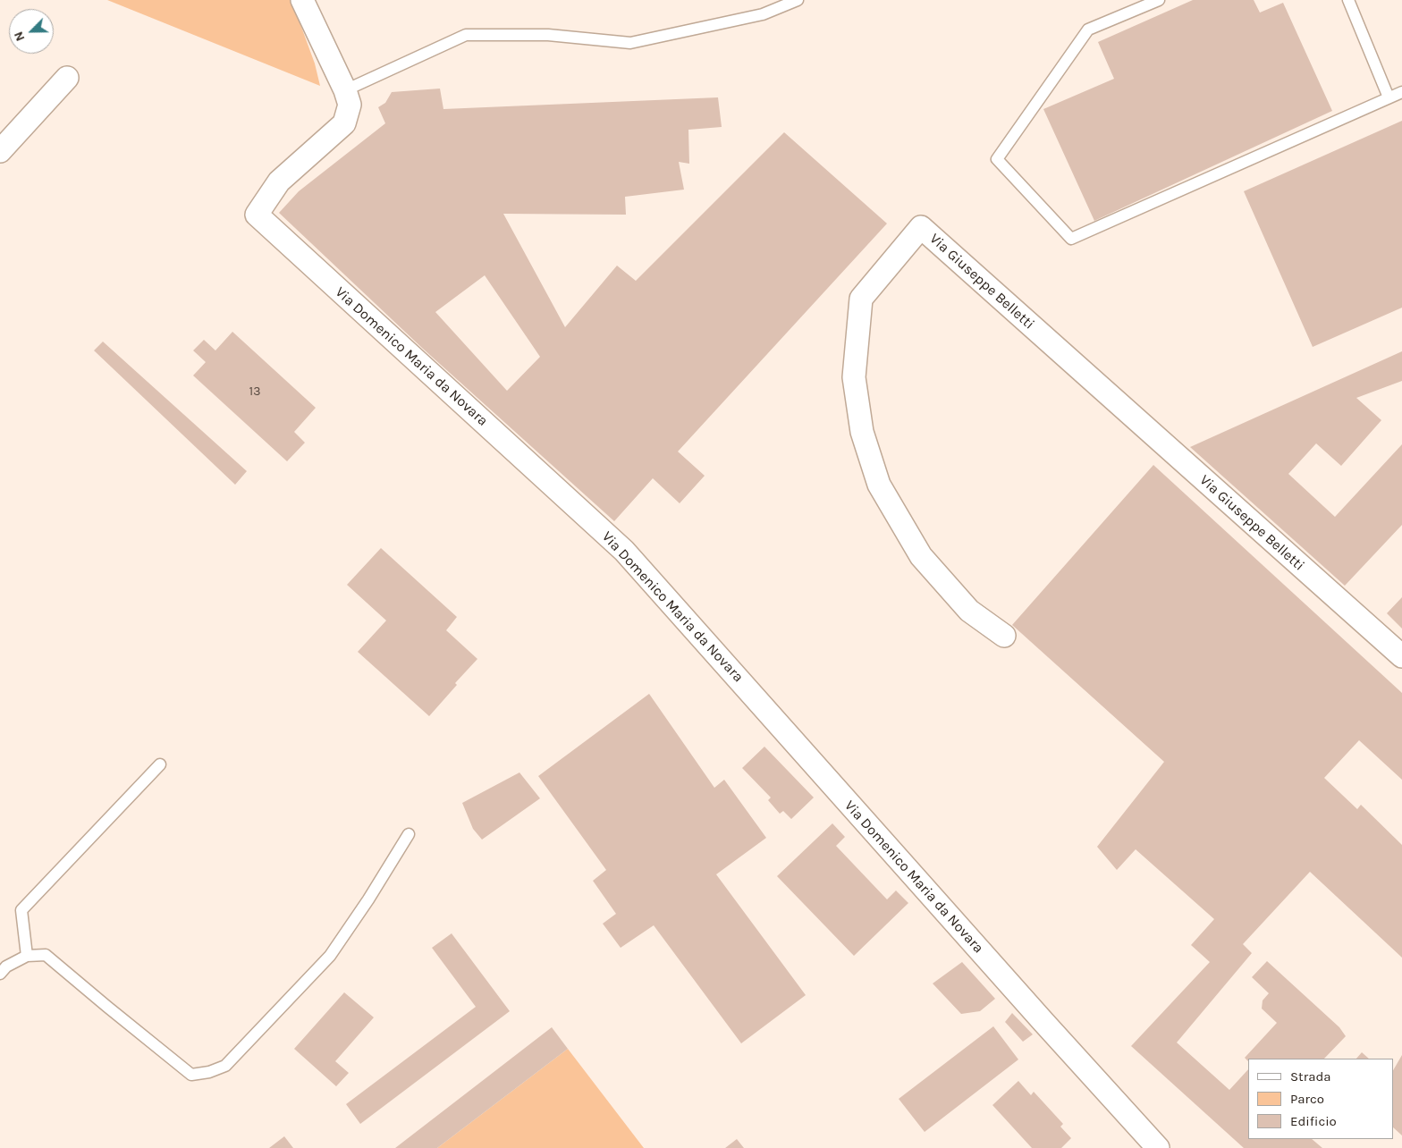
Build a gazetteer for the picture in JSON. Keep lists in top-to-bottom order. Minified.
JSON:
{"streets":{"street":["Via Giuseppe Belletti","Via Domenico Maria da Novara"]},"house_numbers":["13"],"legend":["Strada","Parco","Edificio"],"north":"bottom left"}
